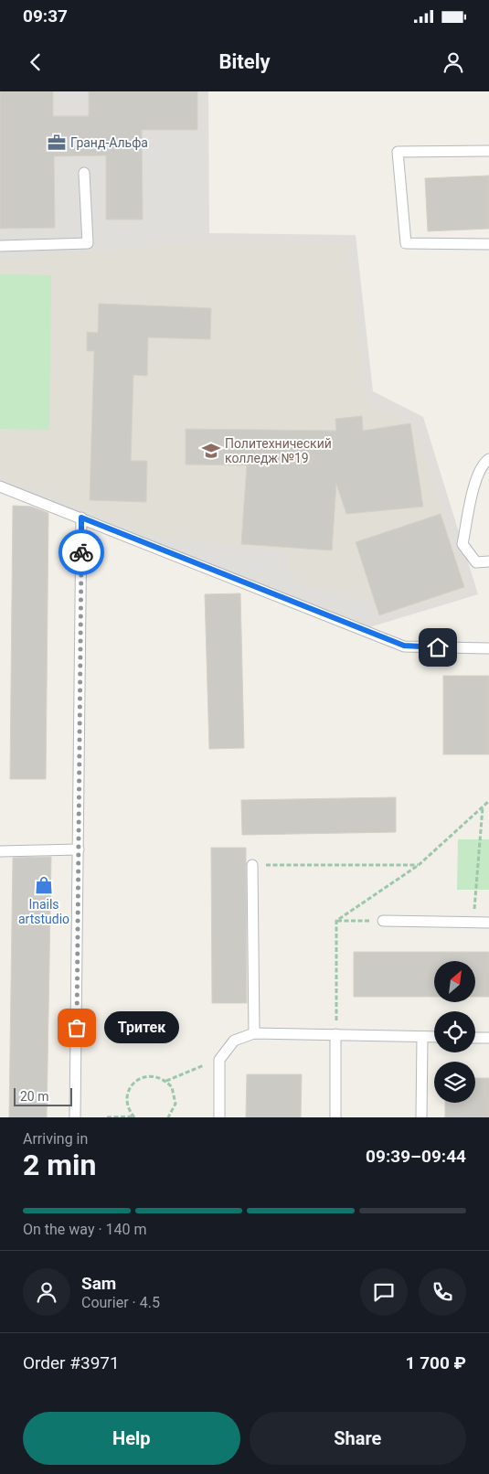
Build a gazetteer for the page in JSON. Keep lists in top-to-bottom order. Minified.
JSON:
{"places":{"office":["Гранд-Альфа"],"school or university":["Политехнический колледж №19"],"shop":["Inails artstudio"],"other":["Тритек"]},"scale_bar":"20 m","north":"top right","page":{"status":"09:37","header":"Bitely","bubble":"Тритек","scale":"20 m","heading":["2 min","Arriving in","09:39–09:44"],"panel":["Sam","Courier · 4.5","Order #3971","1 700 ₽"],"bar":"On the way · 140 m","buttons":["Help","Share"]}}
